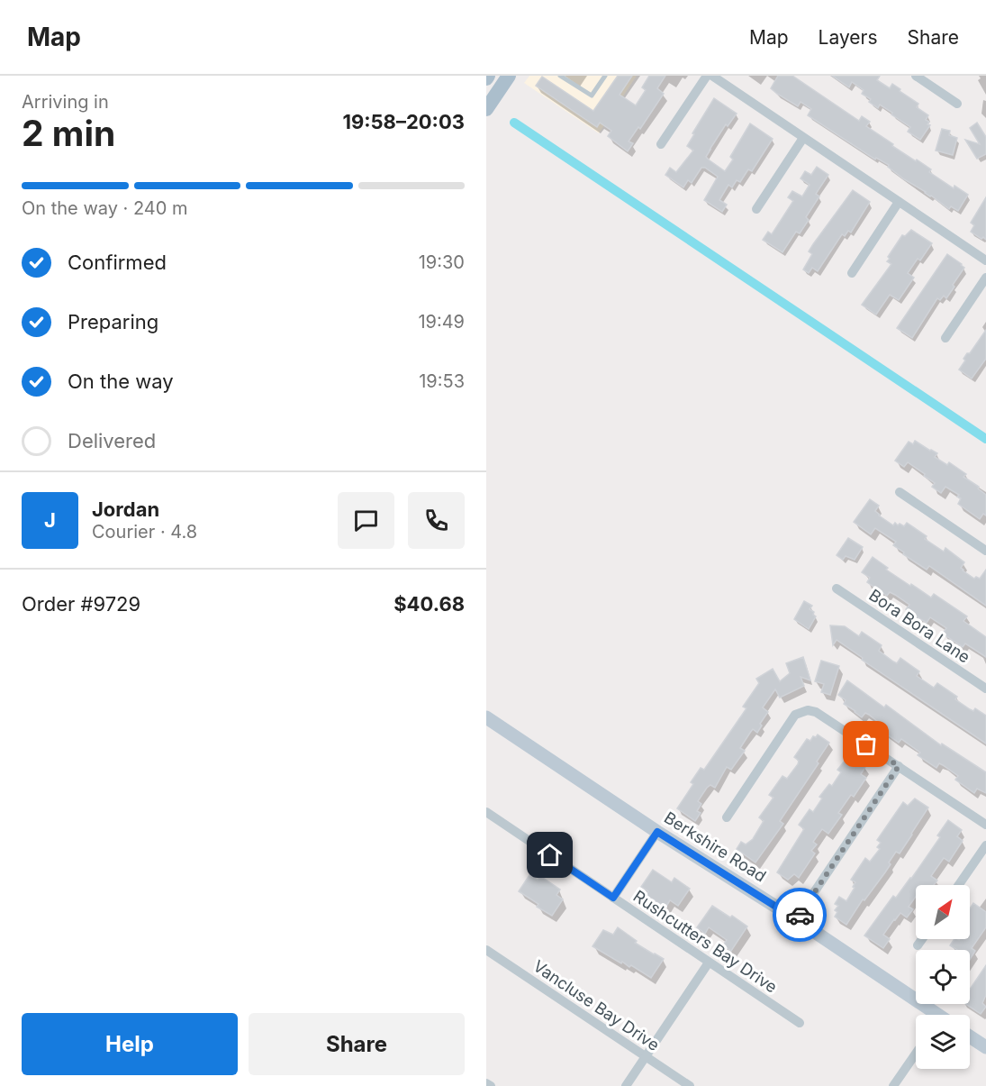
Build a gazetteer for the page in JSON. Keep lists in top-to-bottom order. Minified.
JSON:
{"streets":{"street":["Bora Bora Lane","Berkshire Road","Rushcutters Bay Drive","Vancluse Bay Drive"]},"north":"top right","page":{"header":"Map","nav":["Map","Layers","Share"],"heading":["2 min","Arriving in","19:58–20:03"],"panel":["Jordan","Courier · 4.8","Order #9729","$40.68"],"bar":"On the way · 240 m","list":[["Confirmed","19:30"],["Preparing","19:49"],["On the way","19:53"],"Delivered"],"round":"J","buttons":["Help","Share"]}}
